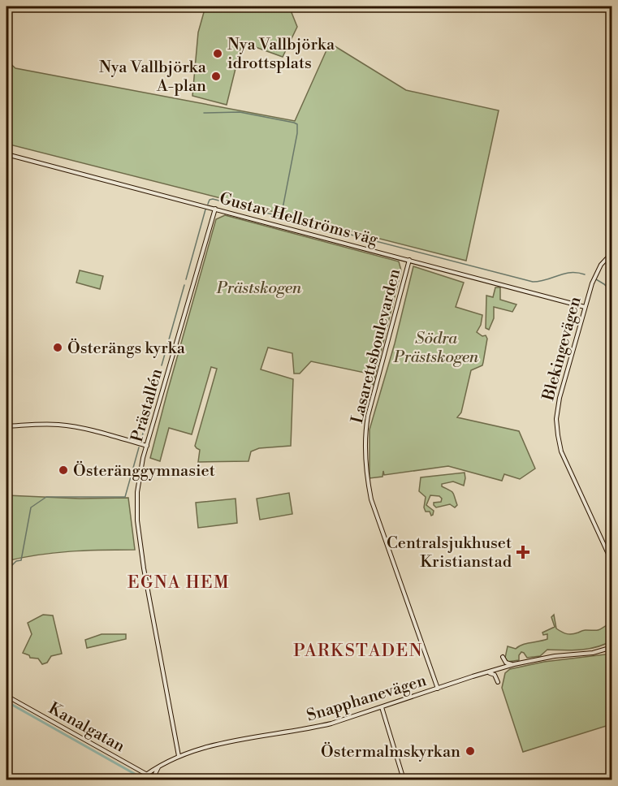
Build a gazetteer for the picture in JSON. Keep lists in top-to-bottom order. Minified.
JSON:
{"streets":{"street":["Gustav Hellströms väg","Lasarettsboulevarden","Blekingevägen","Prästallén","Snapphanevägen","Kanalgatan"]},"crossings":[["Gustav Hellströms väg","Lasarettsboulevarden"],["Gustav Hellströms väg","Blekingevägen"],["Gustav Hellströms väg","Prästallén"],["Lasarettsboulevarden","Snapphanevägen"],["Prästallén","Snapphanevägen"],["Snapphanevägen","Kanalgatan"]],"districts":["EGNA HEM","PARKSTADEN"],"parks":["Prästskogen","Södra Prästskogen"],"places":{"other":["Nya Vallbjörka idrottsplats","Nya Vallbjörka A-plan","Österängs kyrka","Österänggymnasiet","Östermalmskyrkan"],"health":["Centralsjukhuset Kristianstad"]}}
